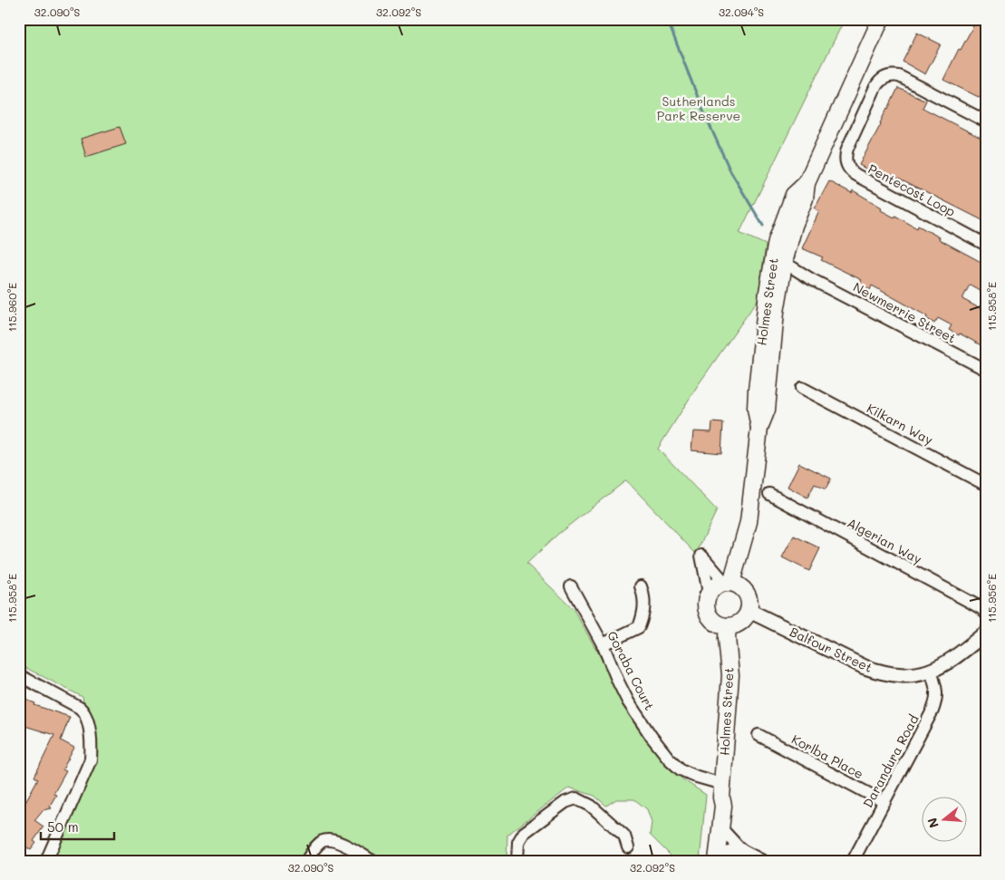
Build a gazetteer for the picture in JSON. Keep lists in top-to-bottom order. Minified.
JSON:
{"streets":{"main road":["Holmes Street"],"street":["Pentecost Loop","Newmerrie Street","Kilkarn Way","Algerian Way","Balfour Street","Goraba Court","Korlba Place","Darandura Road"]},"crossings":[["Holmes Street","Newmerrie Street"],["Holmes Street","Balfour Street"],["Holmes Street","Goraba Court"],["Balfour Street","Darandura Road"],["Korlba Place","Darandura Road"]],"parks":["Sutherlands Park Reserve"],"scale_bar":"50 m","north":"left","coordinates":["32.090°S","32.092°S","32.094°S","115.958°E","115.960°E","115.956°E"]}
